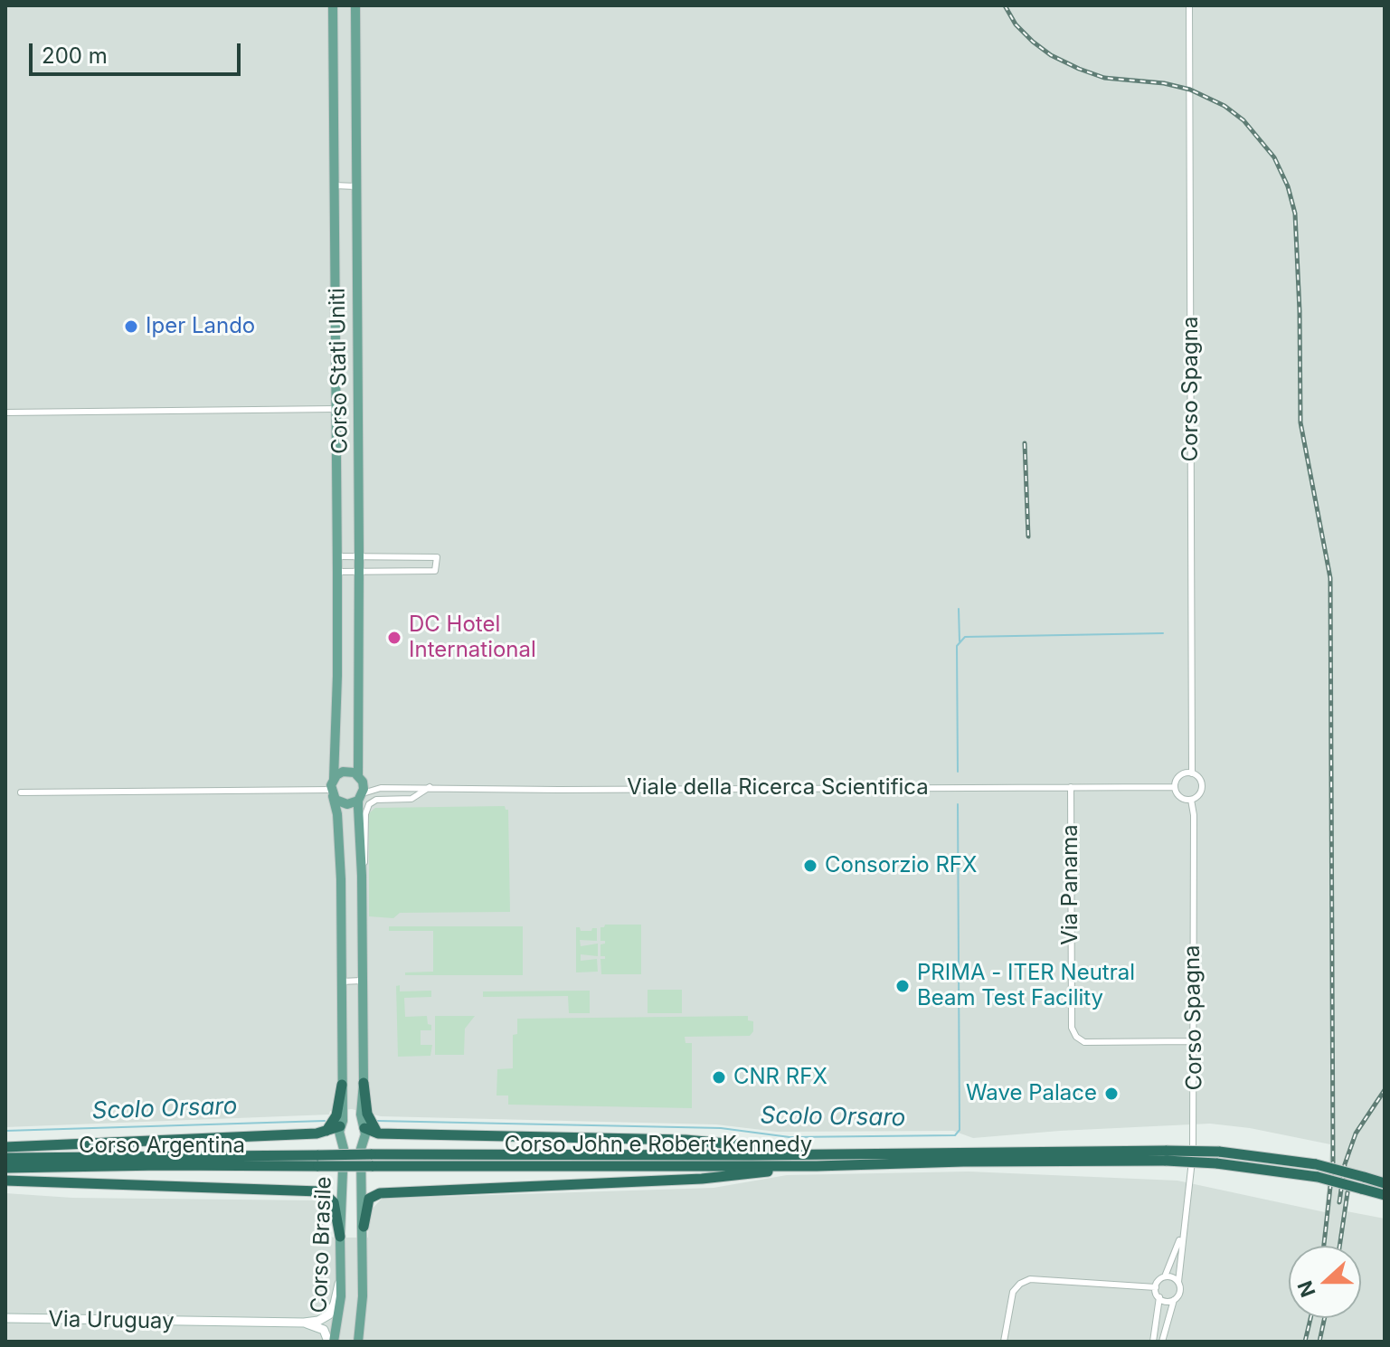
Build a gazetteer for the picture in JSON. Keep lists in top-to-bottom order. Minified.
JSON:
{"streets":{"highway":["Corso John e Robert Kennedy","Corso Argentina"],"main road":["Corso Stati Uniti","Corso Brasile"],"street":["Corso Spagna","Viale della Ricerca Scientifica","Via Panama","Via Uruguay"]},"crossings":[["Corso Stati Uniti","Viale della Ricerca Scientifica"],["Corso Spagna","Viale della Ricerca Scientifica"],["Corso Spagna","Via Panama"],["Viale della Ricerca Scientifica","Via Panama"],["Corso John e Robert Kennedy","Corso Argentina"],["Corso John e Robert Kennedy","Corso Brasile"],["Corso Brasile","Via Uruguay"]],"water":["Scolo Orsaro"],"places":["Iper Lando","DC Hotel International","Consorzio RFX","PRIMA - ITER Neutral Beam Test Facility","CNR RFX","Wave Palace"],"scale_bar":"200 m","north":"left"}
